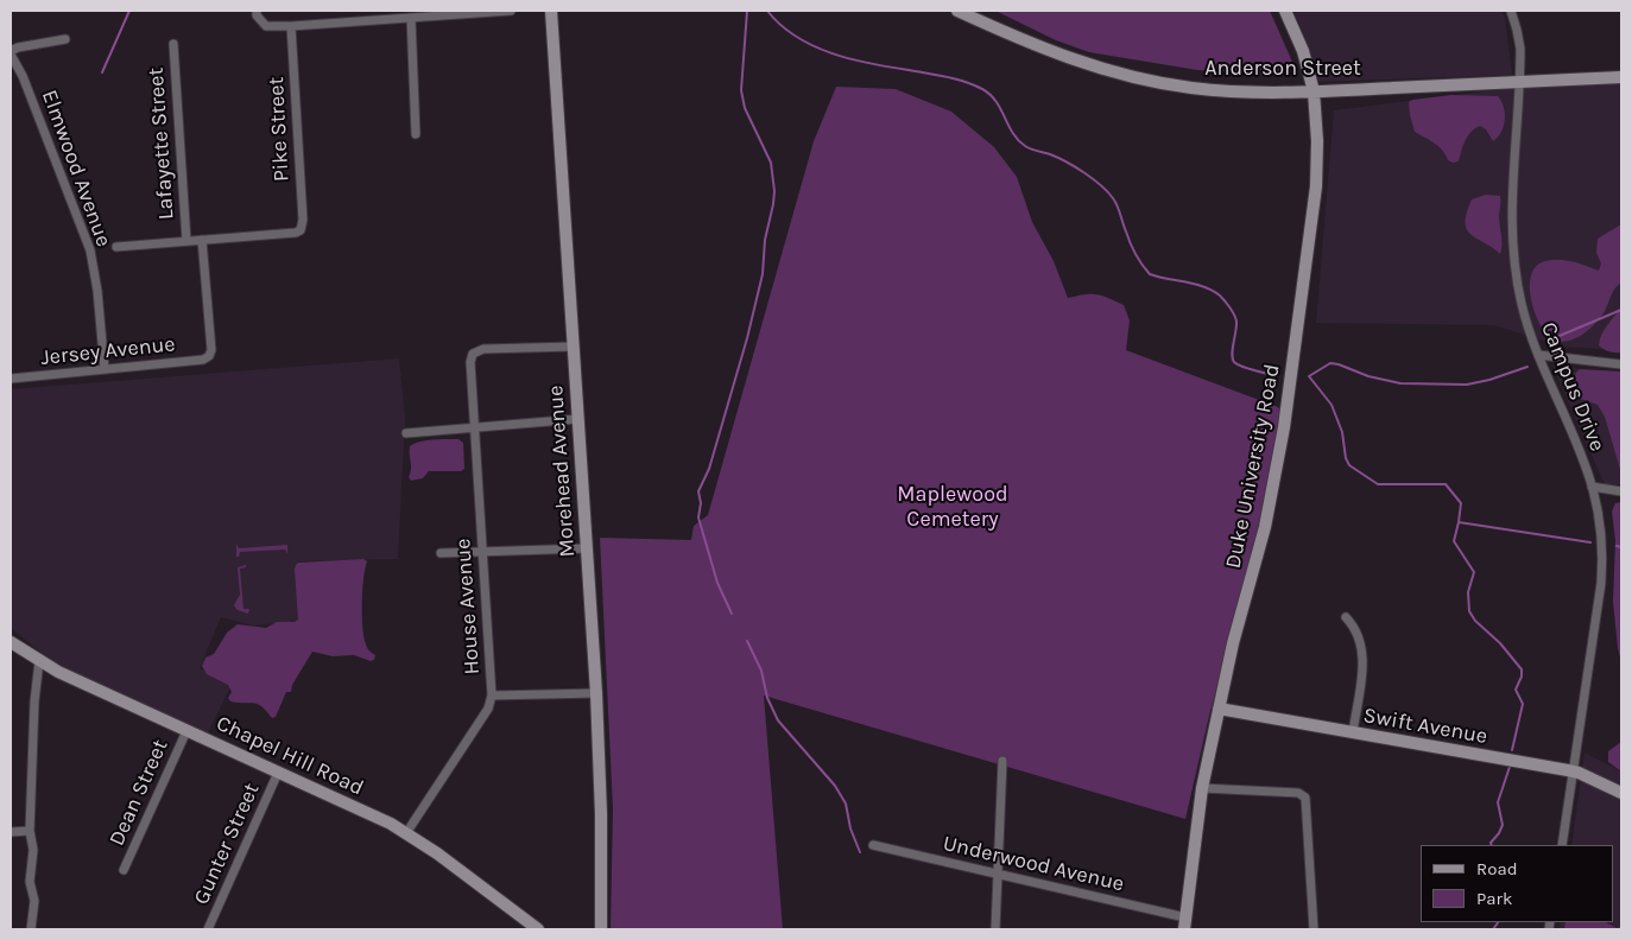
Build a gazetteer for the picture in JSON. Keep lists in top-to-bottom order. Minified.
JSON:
{"streets":{"street":["Anderson Street","Pike Street","Lafayette Street","Elmwood Avenue","Jersey Avenue","Campus Drive","Duke University Road","Morehead Avenue","House Avenue","Swift Avenue","Chapel Hill Road","Dean Street","Gunter Street","Underwood Avenue"]},"crossings":[["Anderson Street","Campus Drive"],["Anderson Street","Duke University Road"],["Pike Street","Lafayette Street"],["Lafayette Street","Jersey Avenue"],["Elmwood Avenue","Jersey Avenue"],["Campus Drive","Swift Avenue"],["Duke University Road","Swift Avenue"],["Duke University Road","Underwood Avenue"],["Morehead Avenue","House Avenue"],["House Avenue","Chapel Hill Road"],["Chapel Hill Road","Dean Street"],["Chapel Hill Road","Gunter Street"]],"parks":["Maplewood Cemetery"],"legend":["Road","Park"]}
